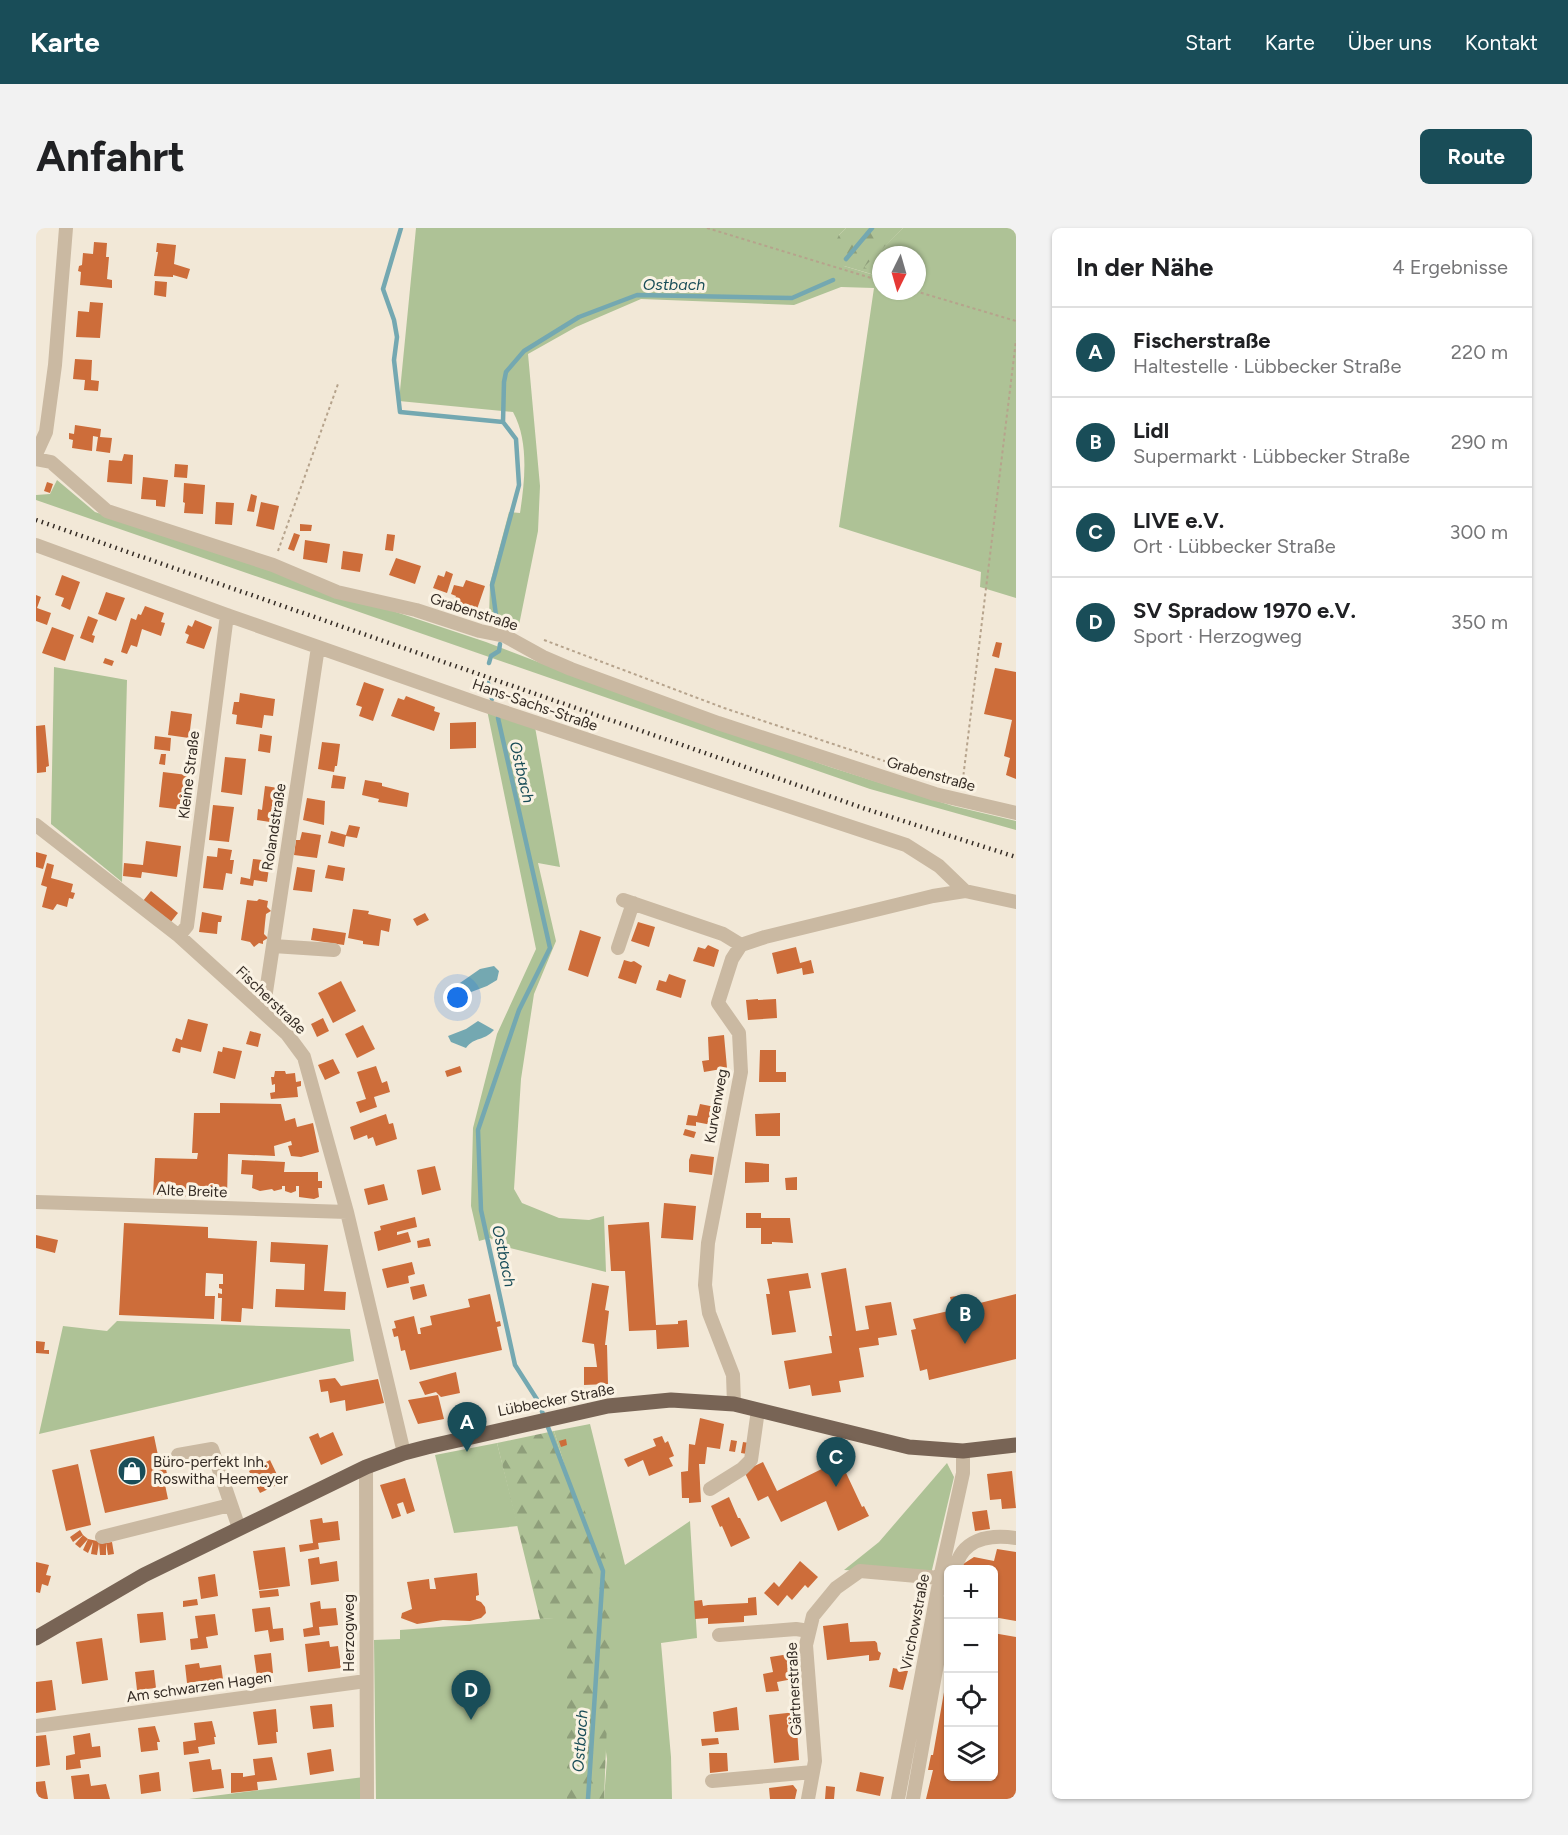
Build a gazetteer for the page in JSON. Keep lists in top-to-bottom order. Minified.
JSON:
{"streets":{"main road":["Lübbecker Straße"],"street":["Grabenstraße","Hans-Sachs-Straße","Kleine Straße","Rolandstraße","Fischerstraße","Kurvenweg","Alte Breite","Virchowstraße","Herzogweg","Am schwarzen Hagen","Gärtnerstraße"]},"crossings":[["Hans-Sachs-Straße","Kleine Straße"],["Hans-Sachs-Straße","Rolandstraße"],["Kleine Straße","Fischerstraße"],["Rolandstraße","Fischerstraße"],["Fischerstraße","Alte Breite"],["Fischerstraße","Lübbecker Straße"],["Kurvenweg","Lübbecker Straße"],["Lübbecker Straße","Virchowstraße"],["Lübbecker Straße","Herzogweg"],["Virchowstraße","Gärtnerstraße"],["Herzogweg","Am schwarzen Hagen"]],"water":["Ostbach"],"places":{"shop":["Büro-perfekt Inh. Roswitha Heemeyer"]},"north":"bottom","page":{"header":"Karte","nav":["Start","Karte","Über uns","Kontakt"],"buttons":"Route","title":"Anfahrt","heading":["In der Nähe","4 Ergebnisse"],"list":[{"mark":"A","name":"Fischerstraße","note":"Haltestelle · Lübbecker Straße","value":"220 m"},{"mark":"B","name":"Lidl","note":"Supermarkt · Lübbecker Straße","value":"290 m"},{"mark":"C","name":"LIVE e.V.","note":"Ort · Lübbecker Straße","value":"300 m"},{"mark":"D","name":"SV Spradow 1970 e.V.","note":"Sport · Herzogweg","value":"350 m"}],"pins":["B","A","C","D"],"map_buttons":["+","−"]}}
